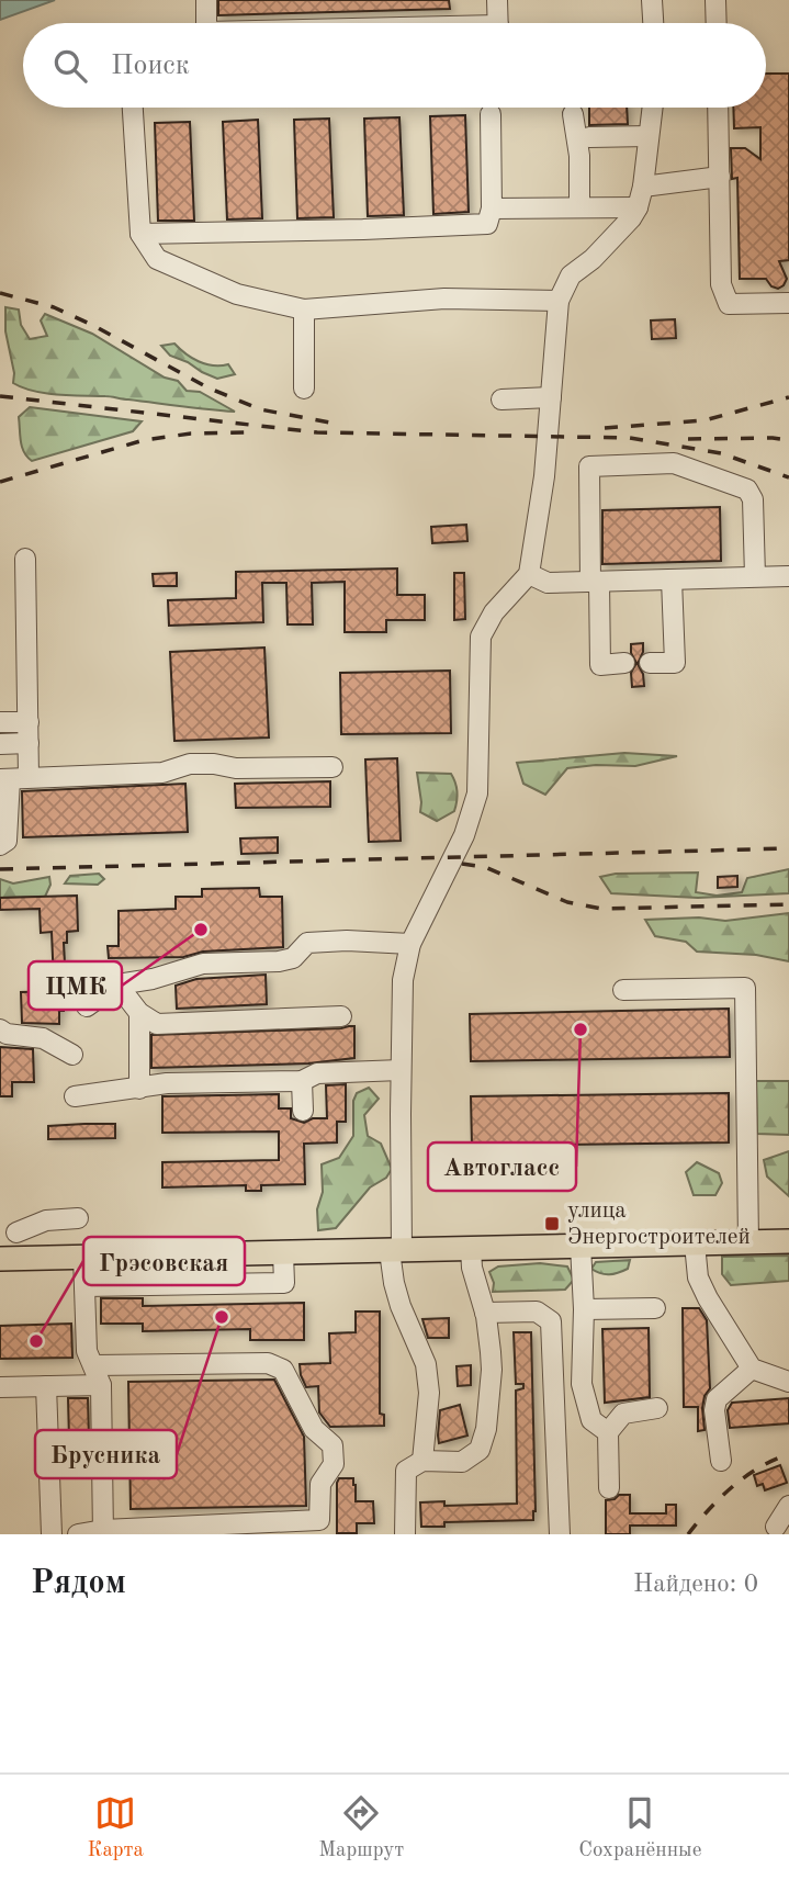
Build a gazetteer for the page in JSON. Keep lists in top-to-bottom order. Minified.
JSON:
{"places":{"other":["ЦМК","Автогласс","Брусника","Грэсовская"],"transit":["улица Энергостроителей"]},"page":{"search":"Поиск","heading":["Рядом","Найдено: 0"],"nav":["Карта","Маршрут","Сохранённые"]}}
